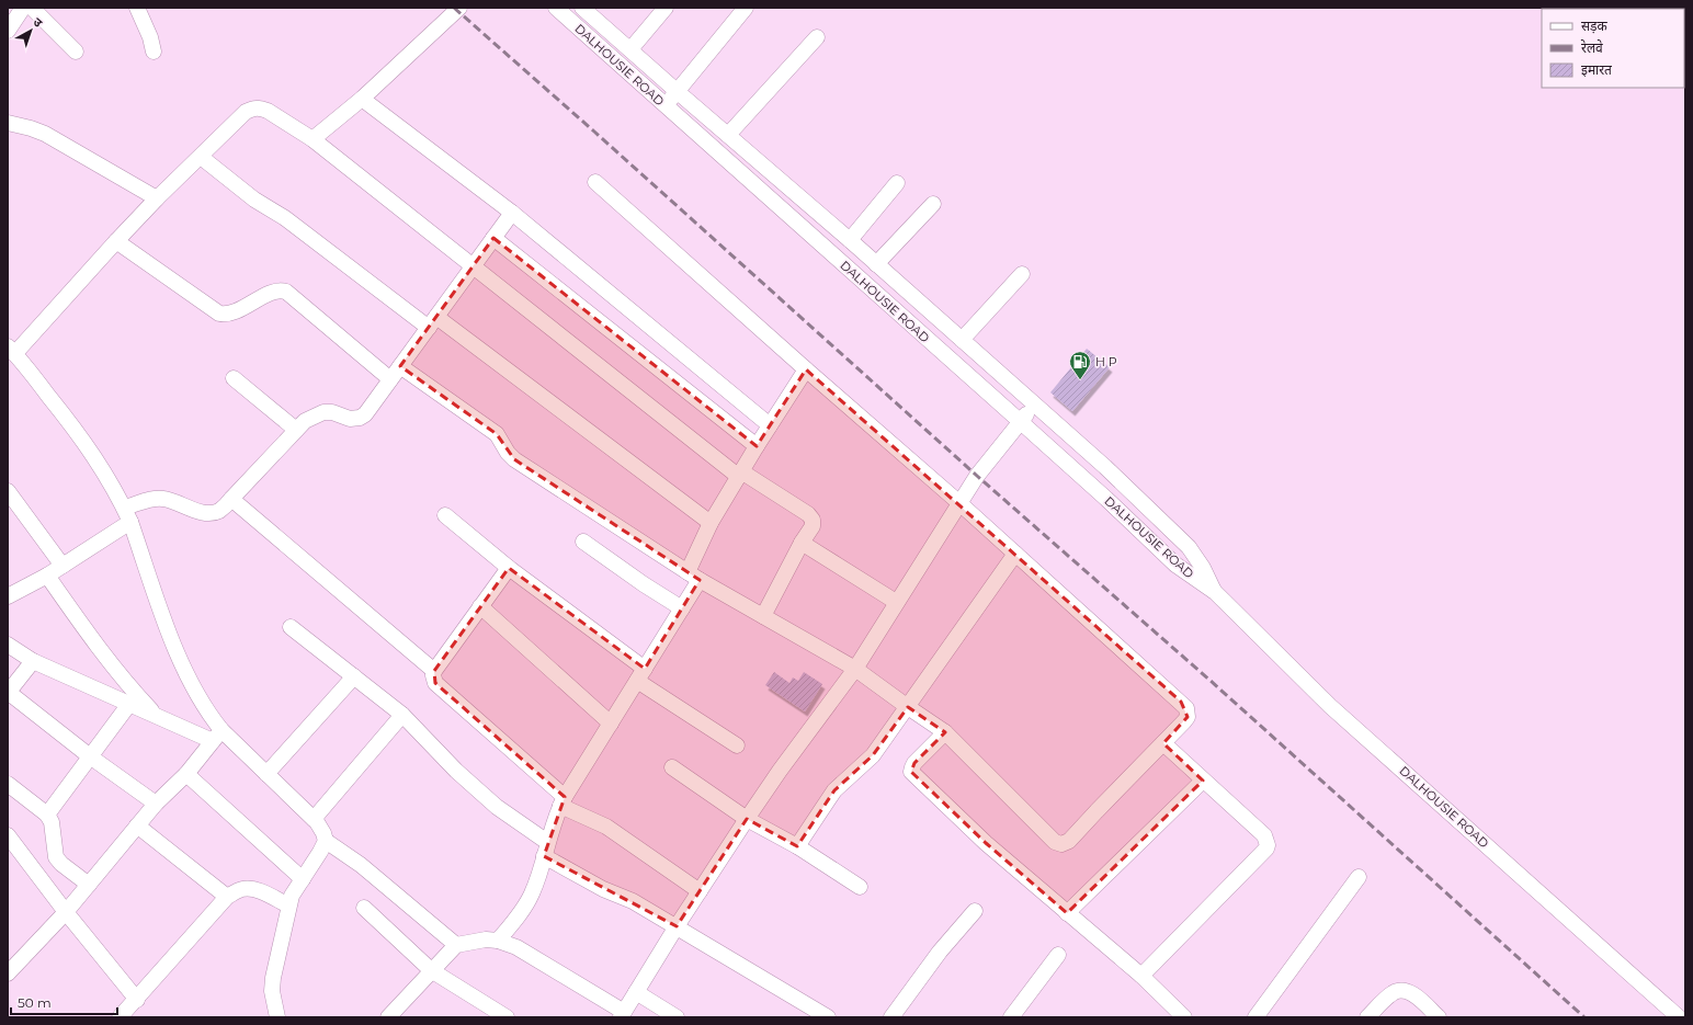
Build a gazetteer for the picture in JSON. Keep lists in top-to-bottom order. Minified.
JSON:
{"streets":{"street":["DALHOUSIE ROAD"]},"places":{"fuel station":["H P"]},"legend":["सड़क","रेलवे","इमारत"],"scale_bar":"50 m","north":"top right"}
